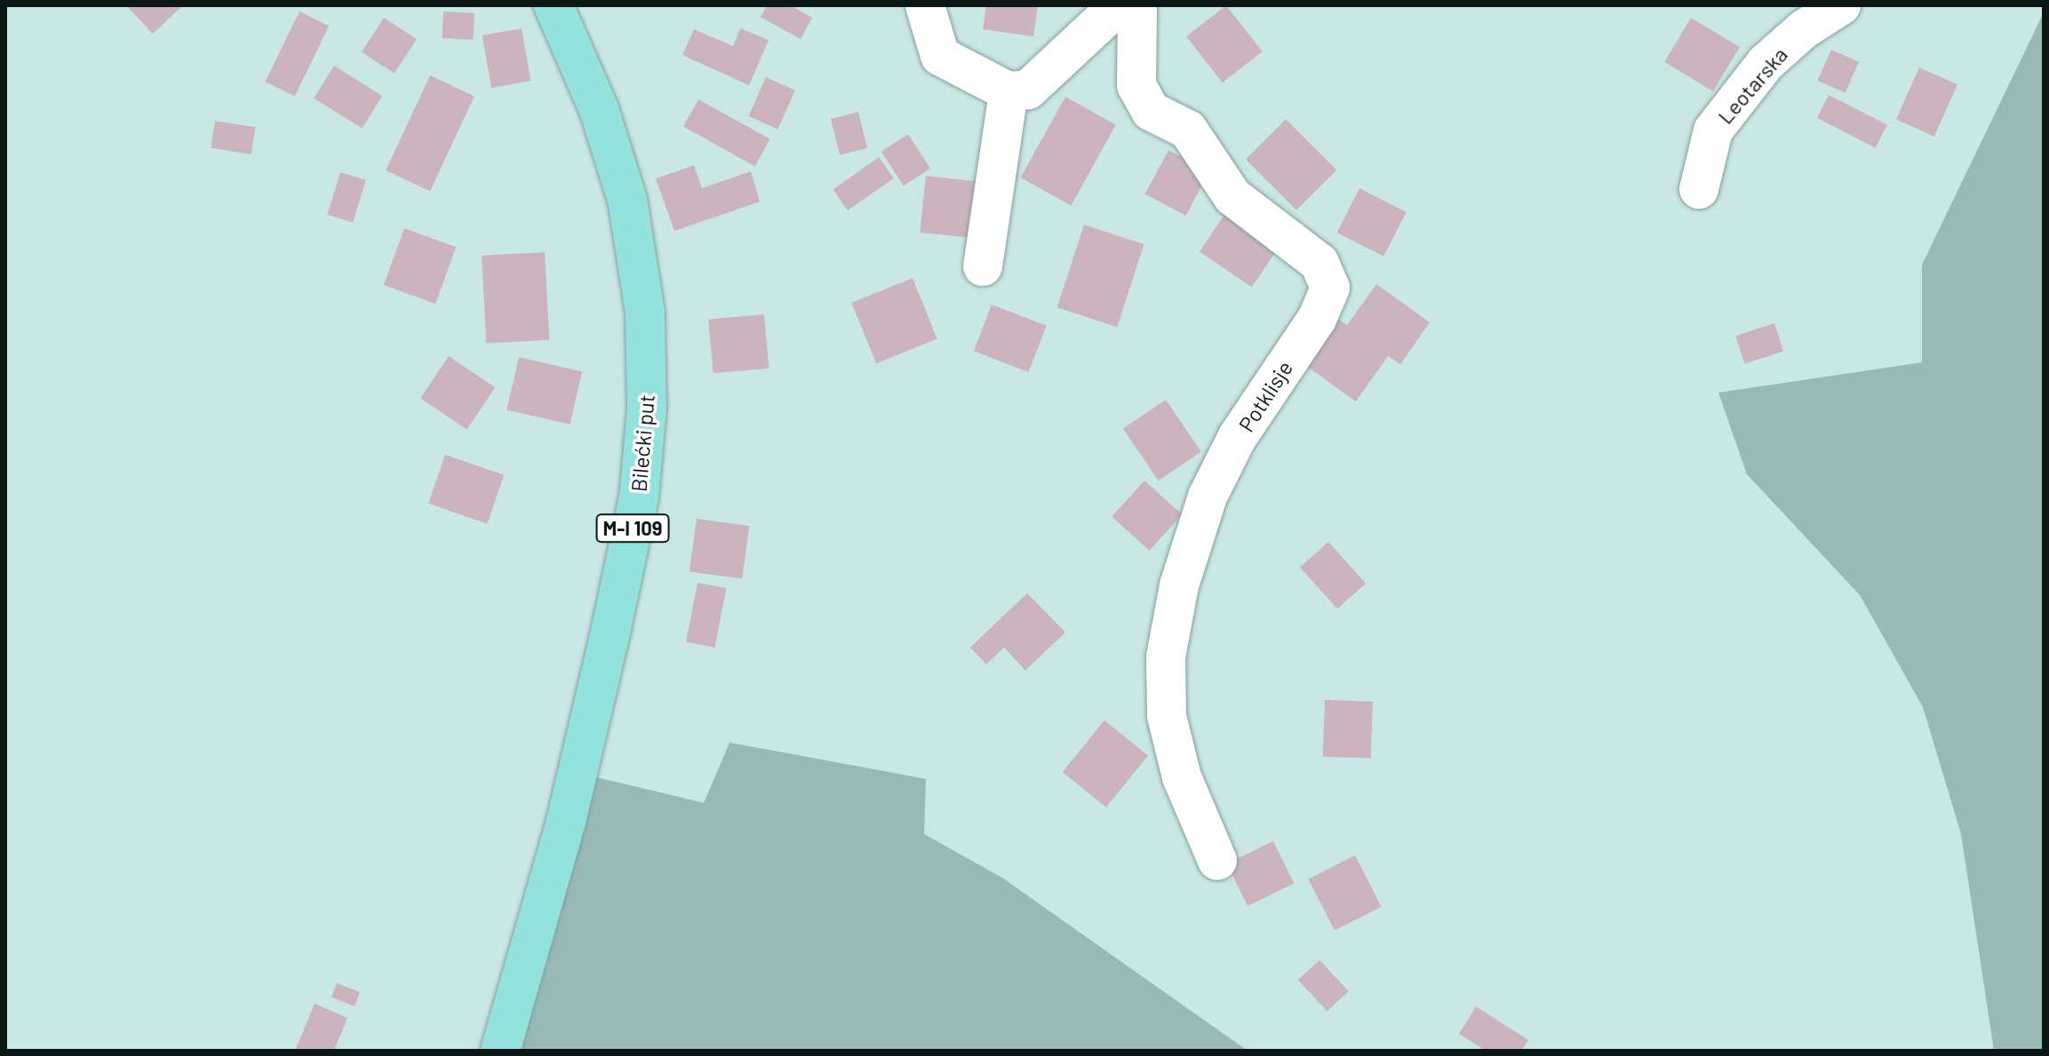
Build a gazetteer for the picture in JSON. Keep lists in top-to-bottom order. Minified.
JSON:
{"streets":{"main road":["Bilećki put","M-I 109"],"street":["Leotarska","Potklisje"]}}
